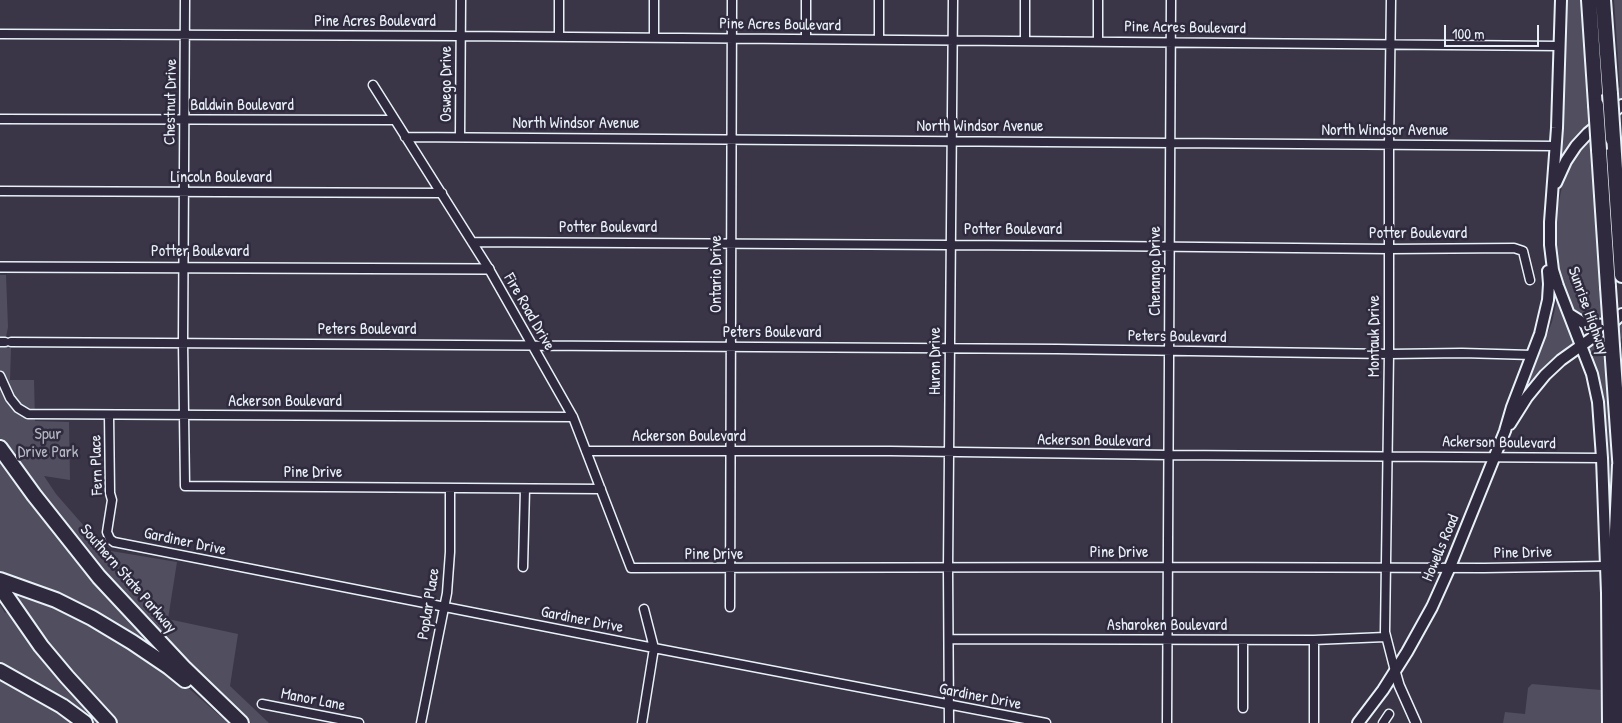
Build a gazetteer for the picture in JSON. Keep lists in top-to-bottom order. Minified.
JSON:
{"streets":{"highway":["Sunrise Highway","Southern State Parkway"],"main road":["Howells Road"],"street":["Pine Acres Boulevard","Oswego Drive","Chestnut Drive","Baldwin Boulevard","North Windsor Avenue","Lincoln Boulevard","Potter Boulevard","Chenango Drive","Ontario Drive","Fire Road Drive","Peters Boulevard","Montauk Drive","Huron Drive","Ackerson Boulevard","Fern Place","Pine Drive","Gardiner Drive","Poplar Place","Asharoken Boulevard","Manor Lane"]},"crossings":[["Pine Acres Boulevard","Oswego Drive"],["Pine Acres Boulevard","Chestnut Drive"],["Pine Acres Boulevard","Chenango Drive"],["Pine Acres Boulevard","Ontario Drive"],["Pine Acres Boulevard","Sunrise Highway"],["Pine Acres Boulevard","Montauk Drive"],["Pine Acres Boulevard","Huron Drive"],["Oswego Drive","North Windsor Avenue"],["Chestnut Drive","Baldwin Boulevard"],["Chestnut Drive","Lincoln Boulevard"],["Chestnut Drive","Potter Boulevard"],["Chestnut Drive","Peters Boulevard"],["Chestnut Drive","Ackerson Boulevard"],["Chestnut Drive","Pine Drive"],["Baldwin Boulevard","Fire Road Drive"],["North Windsor Avenue","Chenango Drive"],["North Windsor Avenue","Ontario Drive"],["North Windsor Avenue","Sunrise Highway"],["North Windsor Avenue","Fire Road Drive"],["North Windsor Avenue","Montauk Drive"],["North Windsor Avenue","Huron Drive"],["Lincoln Boulevard","Fire Road Drive"],["Potter Boulevard","Chenango Drive"],["Potter Boulevard","Ontario Drive"],["Potter Boulevard","Fire Road Drive"],["Potter Boulevard","Montauk Drive"],["Potter Boulevard","Huron Drive"],["Chenango Drive","Peters Boulevard"],["Chenango Drive","Ackerson Boulevard"],["Chenango Drive","Pine Drive"],["Chenango Drive","Asharoken Boulevard"],["Ontario Drive","Peters Boulevard"],["Ontario Drive","Ackerson Boulevard"],["Ontario Drive","Pine Drive"],["Sunrise Highway","Ackerson Boulevard"],["Sunrise Highway","Pine Drive"],["Sunrise Highway","Howells Road"],["Fire Road Drive","Peters Boulevard"],["Fire Road Drive","Ackerson Boulevard"],["Fire Road Drive","Pine Drive"],["Peters Boulevard","Montauk Drive"],["Peters Boulevard","Huron Drive"],["Peters Boulevard","Howells Road"],["Montauk Drive","Ackerson Boulevard"],["Montauk Drive","Pine Drive"],["Montauk Drive","Howells Road"],["Montauk Drive","Asharoken Boulevard"],["Huron Drive","Ackerson Boulevard"],["Huron Drive","Pine Drive"],["Huron Drive","Gardiner Drive"],["Huron Drive","Asharoken Boulevard"],["Ackerson Boulevard","Fern Place"],["Ackerson Boulevard","Pine Drive"],["Ackerson Boulevard","Howells Road"],["Fern Place","Gardiner Drive"],["Pine Drive","Howells Road"],["Pine Drive","Poplar Place"],["Gardiner Drive","Poplar Place"]],"parks":["Spur Drive Park"],"scale_bar":"100 m"}
